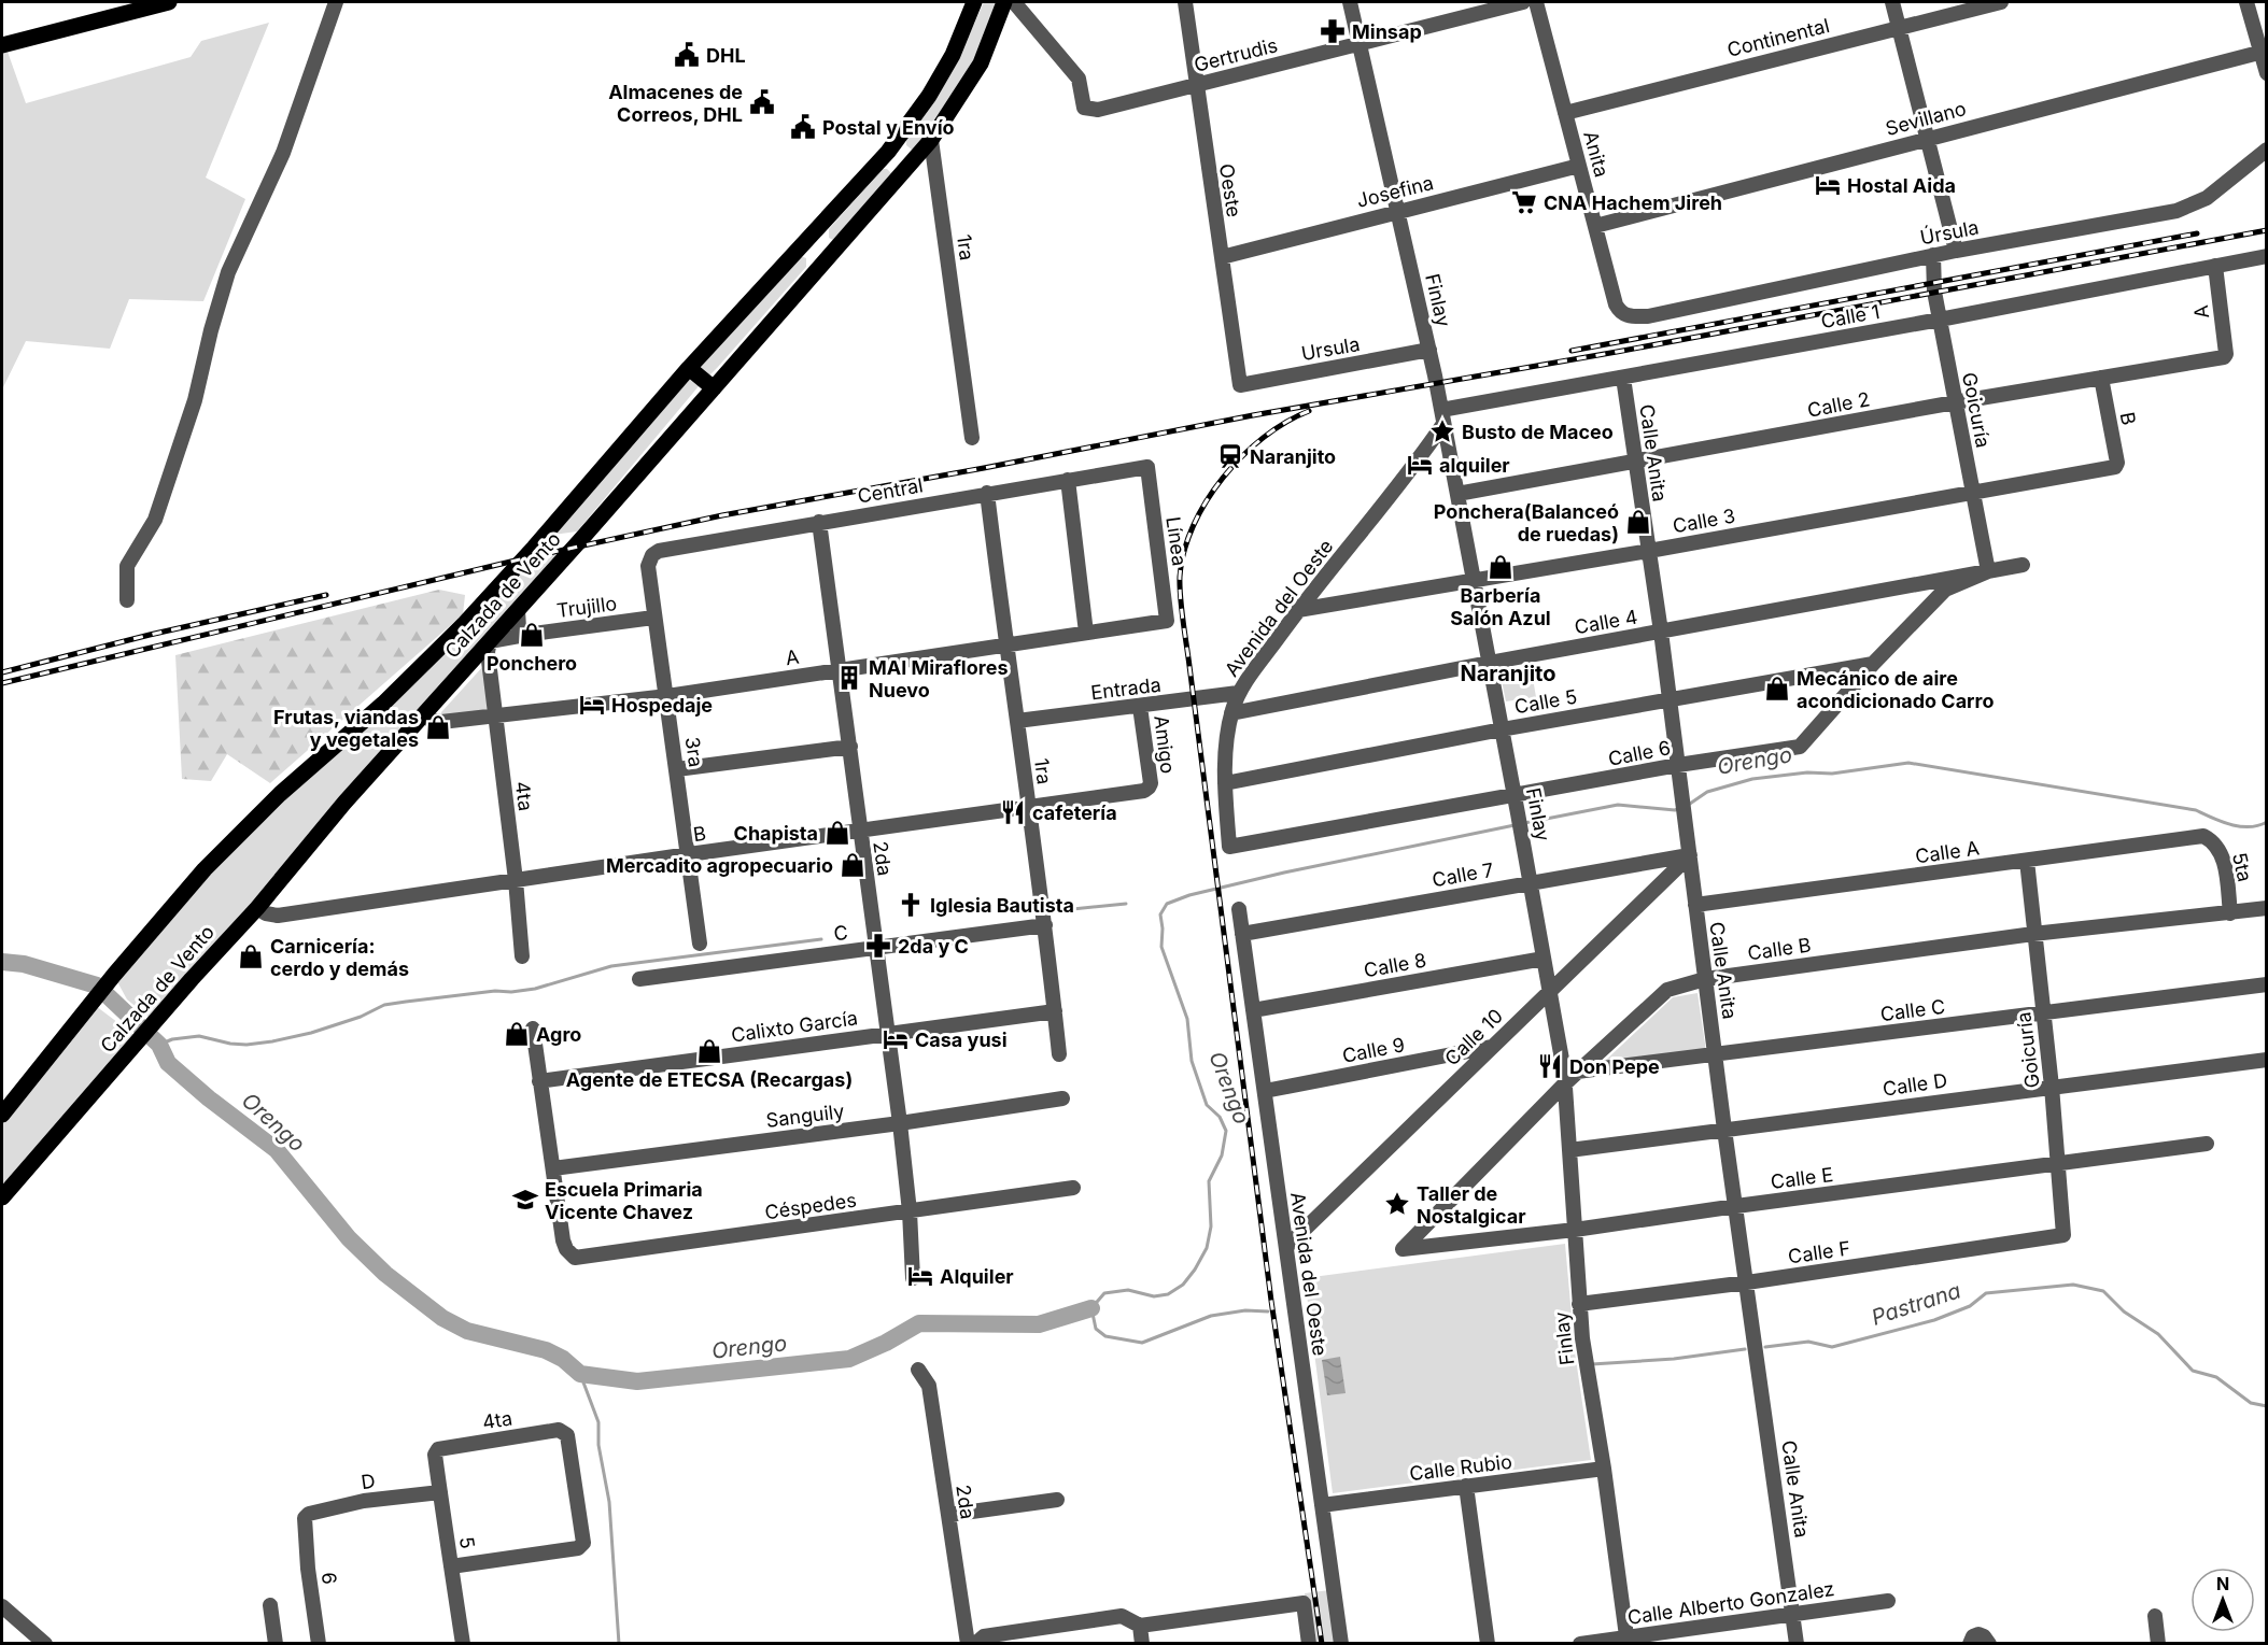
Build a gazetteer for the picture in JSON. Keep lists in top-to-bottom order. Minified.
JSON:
{"streets":{"main road":["Calzada de Vento"],"street":["Continental","Gertrudis","Sevillano","Anita","Oeste","Josefina","Úrsula","1ra","Finlay","A","Calle 1","Ursula","Calle 2","Goicuría","B","Calle Anita","Central","Calle 3","Línea","Trujillo","Avenida del Oeste","Calle 4","Entrada","Calle 5","Amigo","3ra","Calle 6","4ta","Calle A","2da","5ta","Calle 7","C","Calle B","Calle 8","Calle C","Calixto García","Calle 10","Calle 9","Calle D","Sanguily","Calle E","Céspedes","Calle F","Calle Rubio","D","5","6","Calle Alberto Gonzalez"]},"crossings":[["Continental","Anita"],["Gertrudis","Oeste"],["Gertrudis","Finlay"],["Sevillano","Anita"],["Anita","Josefina"],["Anita","Úrsula"],["Oeste","Josefina"],["Oeste","Ursula"],["Josefina","Finlay"],["Úrsula","Goicuría"],["1ra","A"],["1ra","B"],["1ra","Central"],["1ra","Calzada de Vento"],["1ra","Entrada"],["1ra","C"],["1ra","Calixto García"],["Finlay","Calle 1"],["Finlay","Ursula"],["Finlay","Calle 2"],["Finlay","Calle 3"],["Finlay","Avenida del Oeste"],["Finlay","Calle 4"],["Finlay","Calle 5"],["Finlay","Calle 6"],["Finlay","Calle 7"],["Finlay","Calle B"],["Finlay","Calle 8"],["Finlay","Calle C"],["Finlay","Calle 10"],["Finlay","Calle D"],["Finlay","Calle E"],["Finlay","Calle F"],["Finlay","Calle Rubio"],["Finlay","Calle Alberto Gonzalez"],["A","Calle 1"],["A","Calle 2"],["A","Línea"],["A","Calzada de Vento"],["A","3ra"],["A","4ta"],["A","2da"],["Calle 1","Goicuría"],["Calle 1","Calle Anita"],["Calle 1","Avenida del Oeste"],["Calle 2","Goicuría"],["Calle 2","B"],["Calle 2","Calle Anita"],["Goicuría","Calle 3"],["Goicuría","Calle 4"],["Goicuría","Calle 6"],["Goicuría","Calle A"],["Goicuría","Calle B"],["Goicuría","Calle C"],["Goicuría","Calle D"],["Goicuría","Calle E"],["Goicuría","Calle F"],["B","Calle 3"],["B","Calzada de Vento"],["B","Amigo"],["B","3ra"],["B","4ta"],["B","2da"],["Calle Anita","Calle 3"],["Calle Anita","Calle 4"],["Calle Anita","Calle 5"],["Calle Anita","Calle 6"],["Calle Anita","Calle A"],["Calle Anita","Calle 7"],["Calle Anita","Calle B"],["Calle Anita","Calle C"],["Calle Anita","Calle 10"],["Calle Anita","Calle D"],["Calle Anita","Calle E"],["Calle Anita","Calle F"],["Calle Anita","Calle Alberto Gonzalez"],["Central","Línea"],["Central","3ra"],["Central","2da"],["Calle 3","Avenida del Oeste"],["Calzada de Vento","Trujillo"],["Calzada de Vento","4ta"],["Trujillo","3ra"],["Trujillo","4ta"],["Avenida del Oeste","Calle 4"],["Avenida del Oeste","Entrada"],["Avenida del Oeste","Calle 5"],["Avenida del Oeste","Calle 6"],["Avenida del Oeste","Calle 7"],["Avenida del Oeste","Calle 8"],["Avenida del Oeste","Calle 10"],["Avenida del Oeste","Calle 9"],["Avenida del Oeste","Calle Rubio"],["Calle 4","Calle 6"],["Entrada","Amigo"],["Calle 5","Calle 6"],["4ta","5"],["Calle A","5ta"],["2da","C"],["2da","Calixto García"],["2da","Sanguily"],["2da","Céspedes"],["5ta","Calle B"],["Calle 7","Calle 10"],["Calle B","Calle C"],["Calle B","Calle E"],["Calle 10","Calle 9"],["Sanguily","Céspedes"],["D","5"],["D","6"]],"districts":["Naranjito"],"water":["Orengo","Pastrana"],"places":{"pharmacy":["Minsap","2da y C"],"public building":["DHL","Almacenes de Correos, DHL","Postal y Envío"],"hotel":["Hostal Aida","alquiler","Hospedaje","Casa yusi","Alquiler"],"supermarket":["CNA Hachem Jireh"],"place":["Busto de Maceo","Taller de Nostalgicar"],"station":["Naranjito"],"shop":["Ponchera(Balanceó de ruedas)","Barbería Salón Azul","Ponchero","Mecánico de aire acondicionado Carro","Frutas, viandas y vegetales","Chapista","Mercadito agropecuario","Carnicería: cerdo y demás","Agro","Agente de ETECSA (Recargas)"],"building":["MAI Miraflores Nuevo"],"restaurant":["cafetería","Don Pepe"],"church":["Iglesia Bautista"],"school or university":["Escuela Primaria Vicente Chavez"]},"north":"top"}
